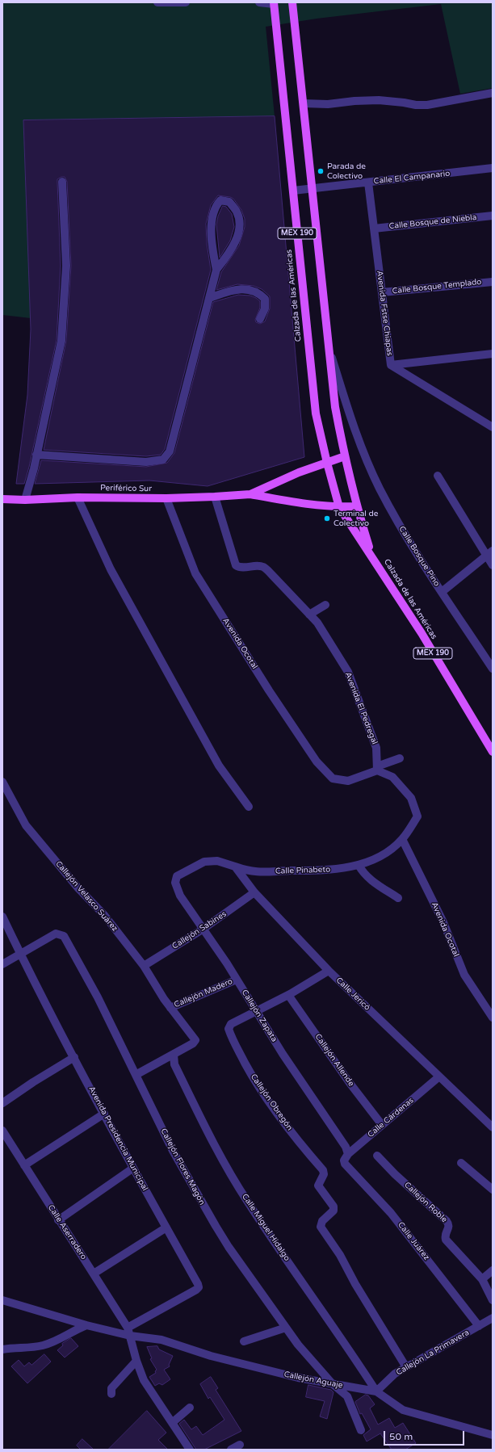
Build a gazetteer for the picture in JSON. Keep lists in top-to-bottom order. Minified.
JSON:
{"streets":{"main road":["MEX 190","Calzada de las Américas","Periférico Sur"],"street":["Calle El Campanario","Calle Bosque de Niebla","Calle Bosque Templado","Avenida Fstse Chiapas","Calle Bosque Pino","Avenida Ocotal","Avenida El Pedregal","Calle Pinabeto","Callejón Velasco Suárez","Callejón Sabines","Callejón Madero","Calle Jericó","Callejón Zapata","Callejón Allende","Callejón Obregón","Calle Cárdenas","Avenida Presidencia Municipal","Callejón Flores Magón","Callejón Roble","Calle Miguel Hidalgo","Calle Aserradero","Calle Juárez","Callejón La Primavera","Callejón Aguaje"]},"crossings":[["Calle El Campanario","Calzada de las Américas"],["Calle El Campanario","Avenida Fstse Chiapas"],["Calle Bosque de Niebla","Avenida Fstse Chiapas"],["Calle Bosque Templado","Avenida Fstse Chiapas"],["Calzada de las Américas","Periférico Sur"],["Calzada de las Américas","Calle Bosque Pino"],["Periférico Sur","Avenida Ocotal"],["Periférico Sur","Avenida El Pedregal"],["Avenida Ocotal","Avenida El Pedregal"],["Avenida Ocotal","Calle Pinabeto"],["Calle Pinabeto","Calle Jericó"],["Calle Pinabeto","Callejón Zapata"],["Callejón Velasco Suárez","Callejón Sabines"],["Callejón Velasco Suárez","Callejón Madero"],["Callejón Velasco Suárez","Calle Miguel Hidalgo"],["Callejón Sabines","Calle Jericó"],["Callejón Sabines","Callejón Zapata"],["Callejón Madero","Callejón Zapata"],["Calle Jericó","Callejón Zapata"],["Calle Jericó","Calle Cárdenas"],["Callejón Zapata","Callejón Obregón"],["Callejón Zapata","Calle Cárdenas"],["Callejón Zapata","Calle Juárez"],["Callejón Allende","Calle Cárdenas"],["Callejón Obregón","Callejón La Primavera"],["Calle Cárdenas","Calle Juárez"],["Avenida Presidencia Municipal","Callejón Flores Magón"],["Avenida Presidencia Municipal","Calle Aserradero"],["Avenida Presidencia Municipal","Callejón Aguaje"],["Callejón Flores Magón","Callejón Aguaje"],["Calle Miguel Hidalgo","Callejón La Primavera"],["Calle Miguel Hidalgo","Callejón Aguaje"],["Calle Aserradero","Callejón Aguaje"],["Calle Juárez","Callejón La Primavera"],["Callejón La Primavera","Callejón Aguaje"]],"places":["Parada de Colectivo","Terminal de Colectivo"],"scale_bar":"50 m"}
